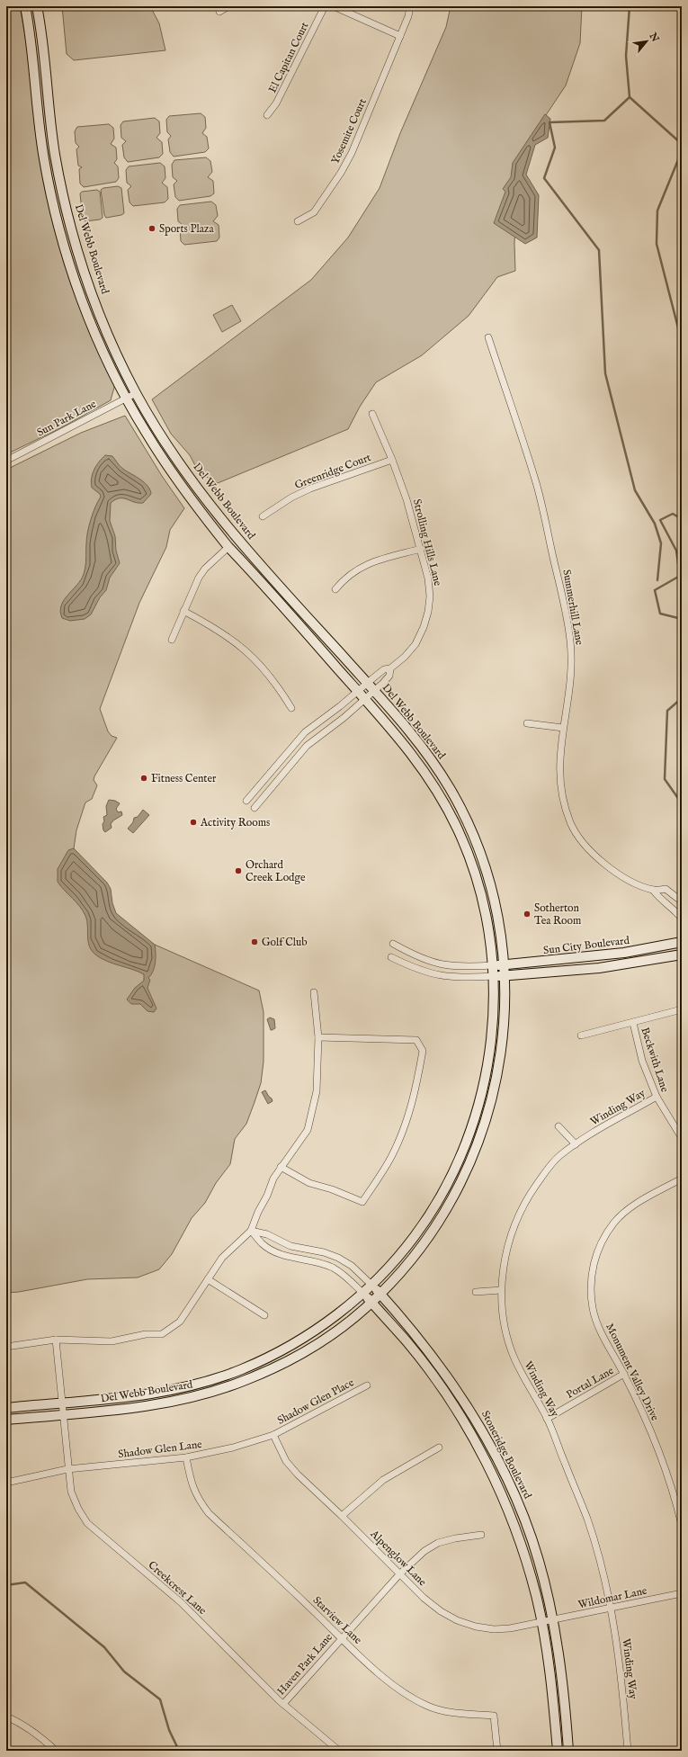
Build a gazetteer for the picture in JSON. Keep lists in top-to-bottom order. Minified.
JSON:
{"streets":{"street":["El Capitan Court","Yosemite Court","Del Webb Boulevard","Sun Park Lane","Greenridge Court","Strolling Hills Lane","Summerhill Lane","Sun City Boulevard","Beckwith Lane","Winding Way","Monument Valley Drive","Portal Lane","Shadow Glen Place","Shadow Glen Lane","Stoneridge Boulevard","Alpenglow Lane","Creekcrest Lane","Wildomar Lane","Starview Lane","Haven Park Lane"]},"crossings":[["Del Webb Boulevard","Sun Park Lane"],["Del Webb Boulevard","Strolling Hills Lane"],["Del Webb Boulevard","Sun City Boulevard"],["Del Webb Boulevard","Stoneridge Boulevard"],["Del Webb Boulevard","Creekcrest Lane"],["Greenridge Court","Strolling Hills Lane"],["Beckwith Lane","Winding Way"],["Winding Way","Portal Lane"],["Winding Way","Wildomar Lane"],["Monument Valley Drive","Portal Lane"],["Shadow Glen Place","Shadow Glen Lane"],["Shadow Glen Place","Alpenglow Lane"],["Shadow Glen Lane","Alpenglow Lane"],["Shadow Glen Lane","Creekcrest Lane"],["Shadow Glen Lane","Starview Lane"],["Stoneridge Boulevard","Alpenglow Lane"],["Stoneridge Boulevard","Wildomar Lane"],["Alpenglow Lane","Wildomar Lane"],["Alpenglow Lane","Haven Park Lane"],["Creekcrest Lane","Haven Park Lane"],["Starview Lane","Haven Park Lane"]],"places":["Sports Plaza","Fitness Center","Activity Rooms","Orchard Creek Lodge","Sotherton Tea Room","Golf Club"],"north":"top right"}
